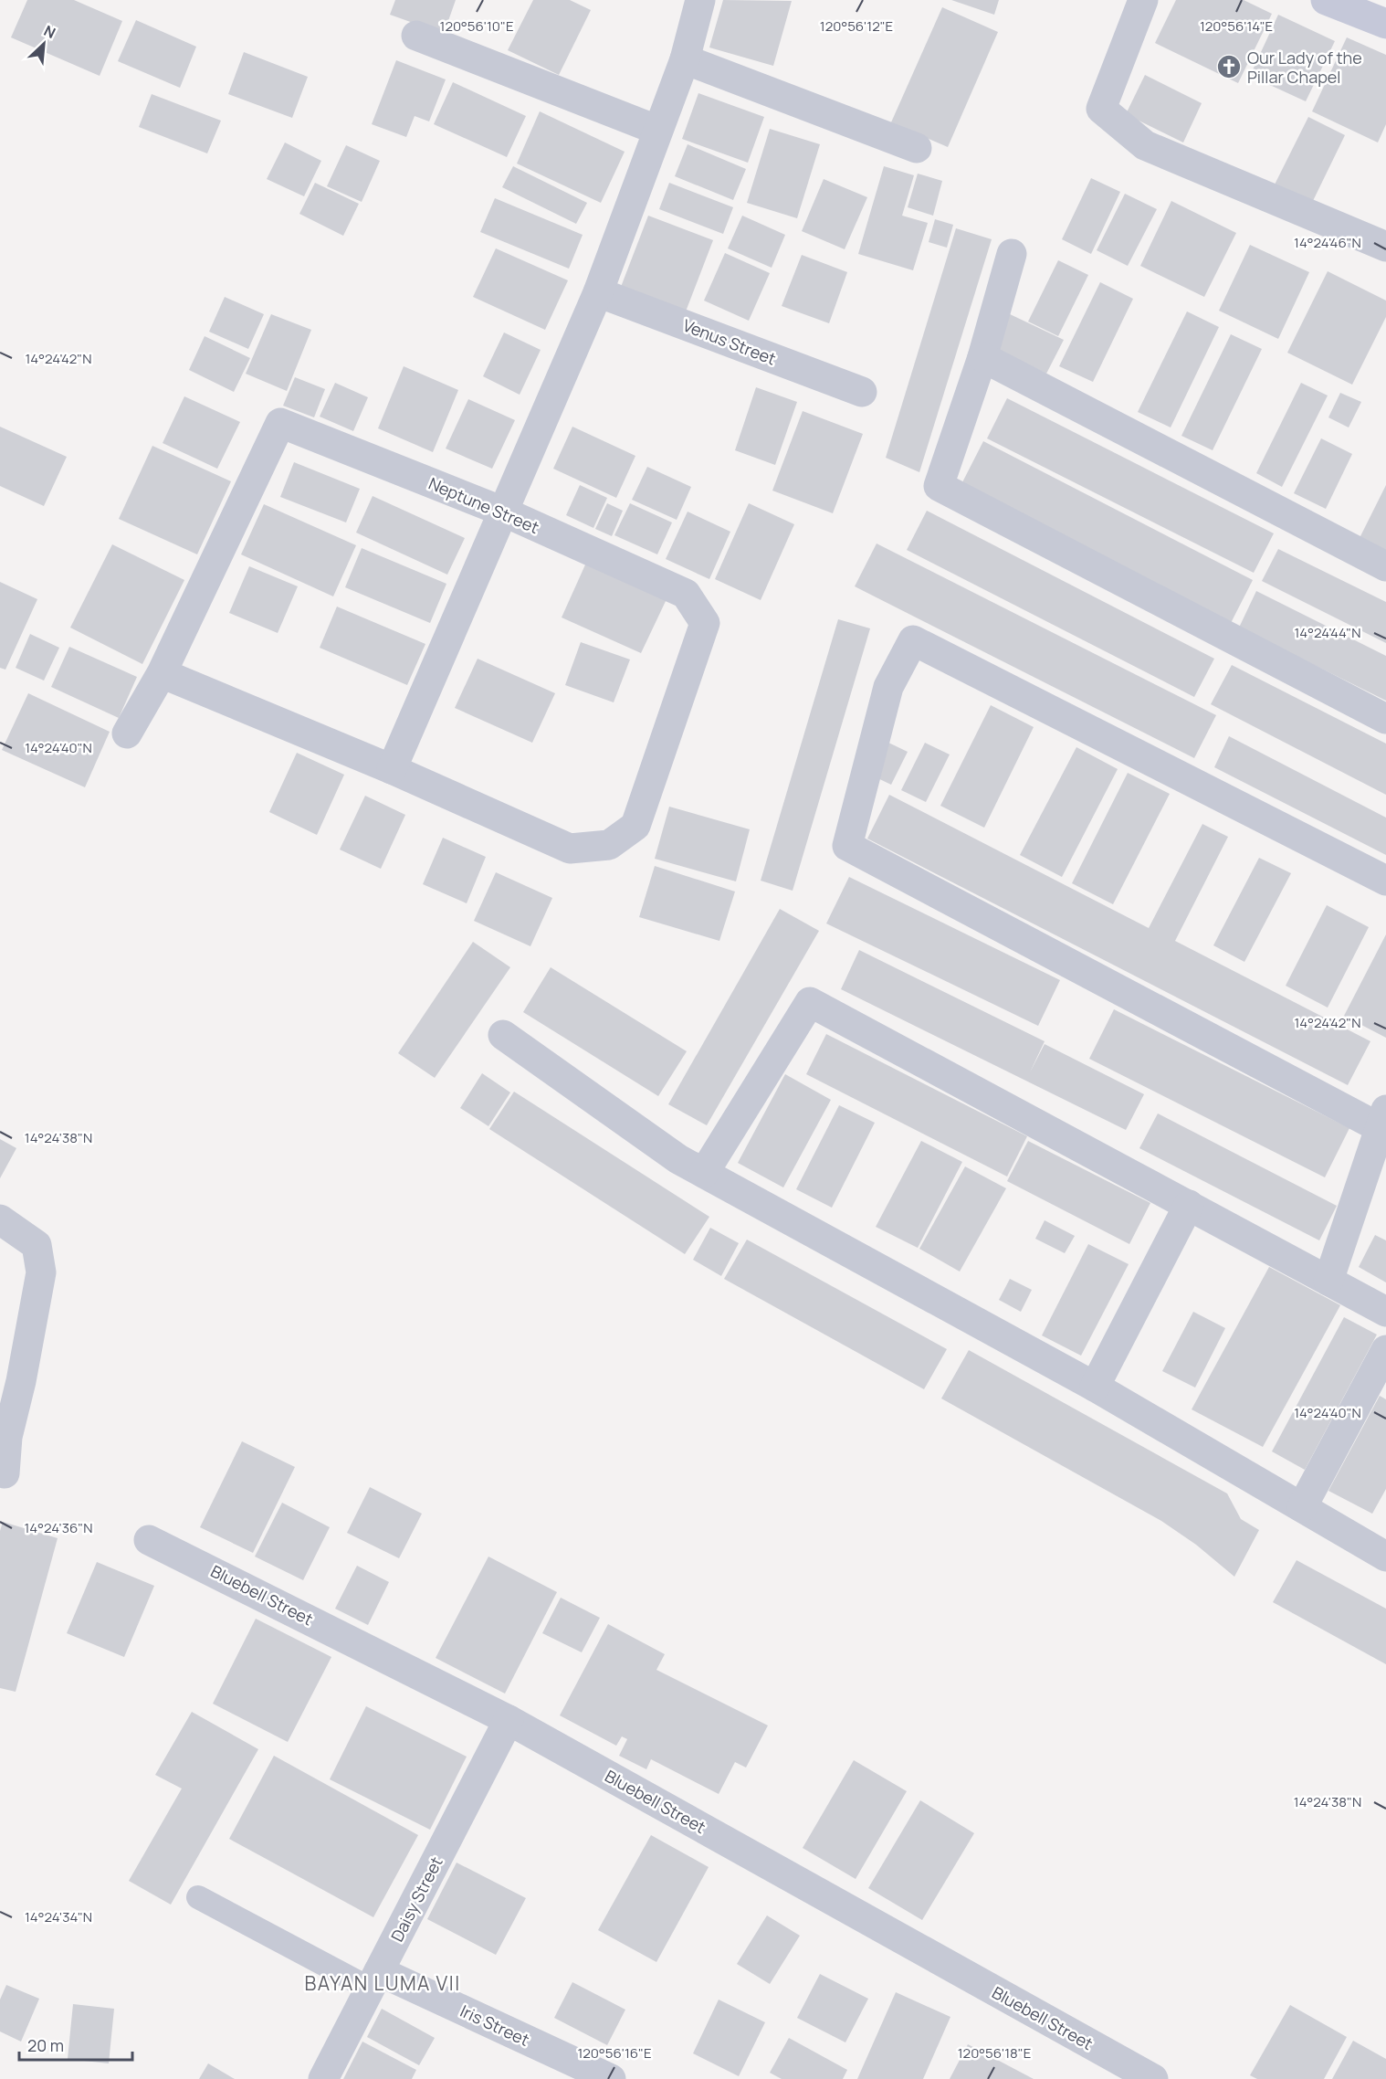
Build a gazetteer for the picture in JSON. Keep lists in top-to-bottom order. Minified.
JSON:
{"streets":{"street":["Venus Street","Neptune Street","Bluebell Street","Daisy Street","Iris Street"]},"crossings":[["Bluebell Street","Daisy Street"],["Daisy Street","Iris Street"]],"districts":["BAYAN LUMA VII"],"places":{"church":["Our Lady of the Pillar Chapel"]},"scale_bar":"20 m","north":"top right","coordinates":["120°56'10\"E","120°56'12\"E","120°56'14\"E","14°24'46\"N","14°24'42\"N","14°24'44\"N","14°24'40\"N","14°24'38\"N","14°24'36\"N","14°24'34\"N","120°56'16\"E","120°56'18\"E"]}
